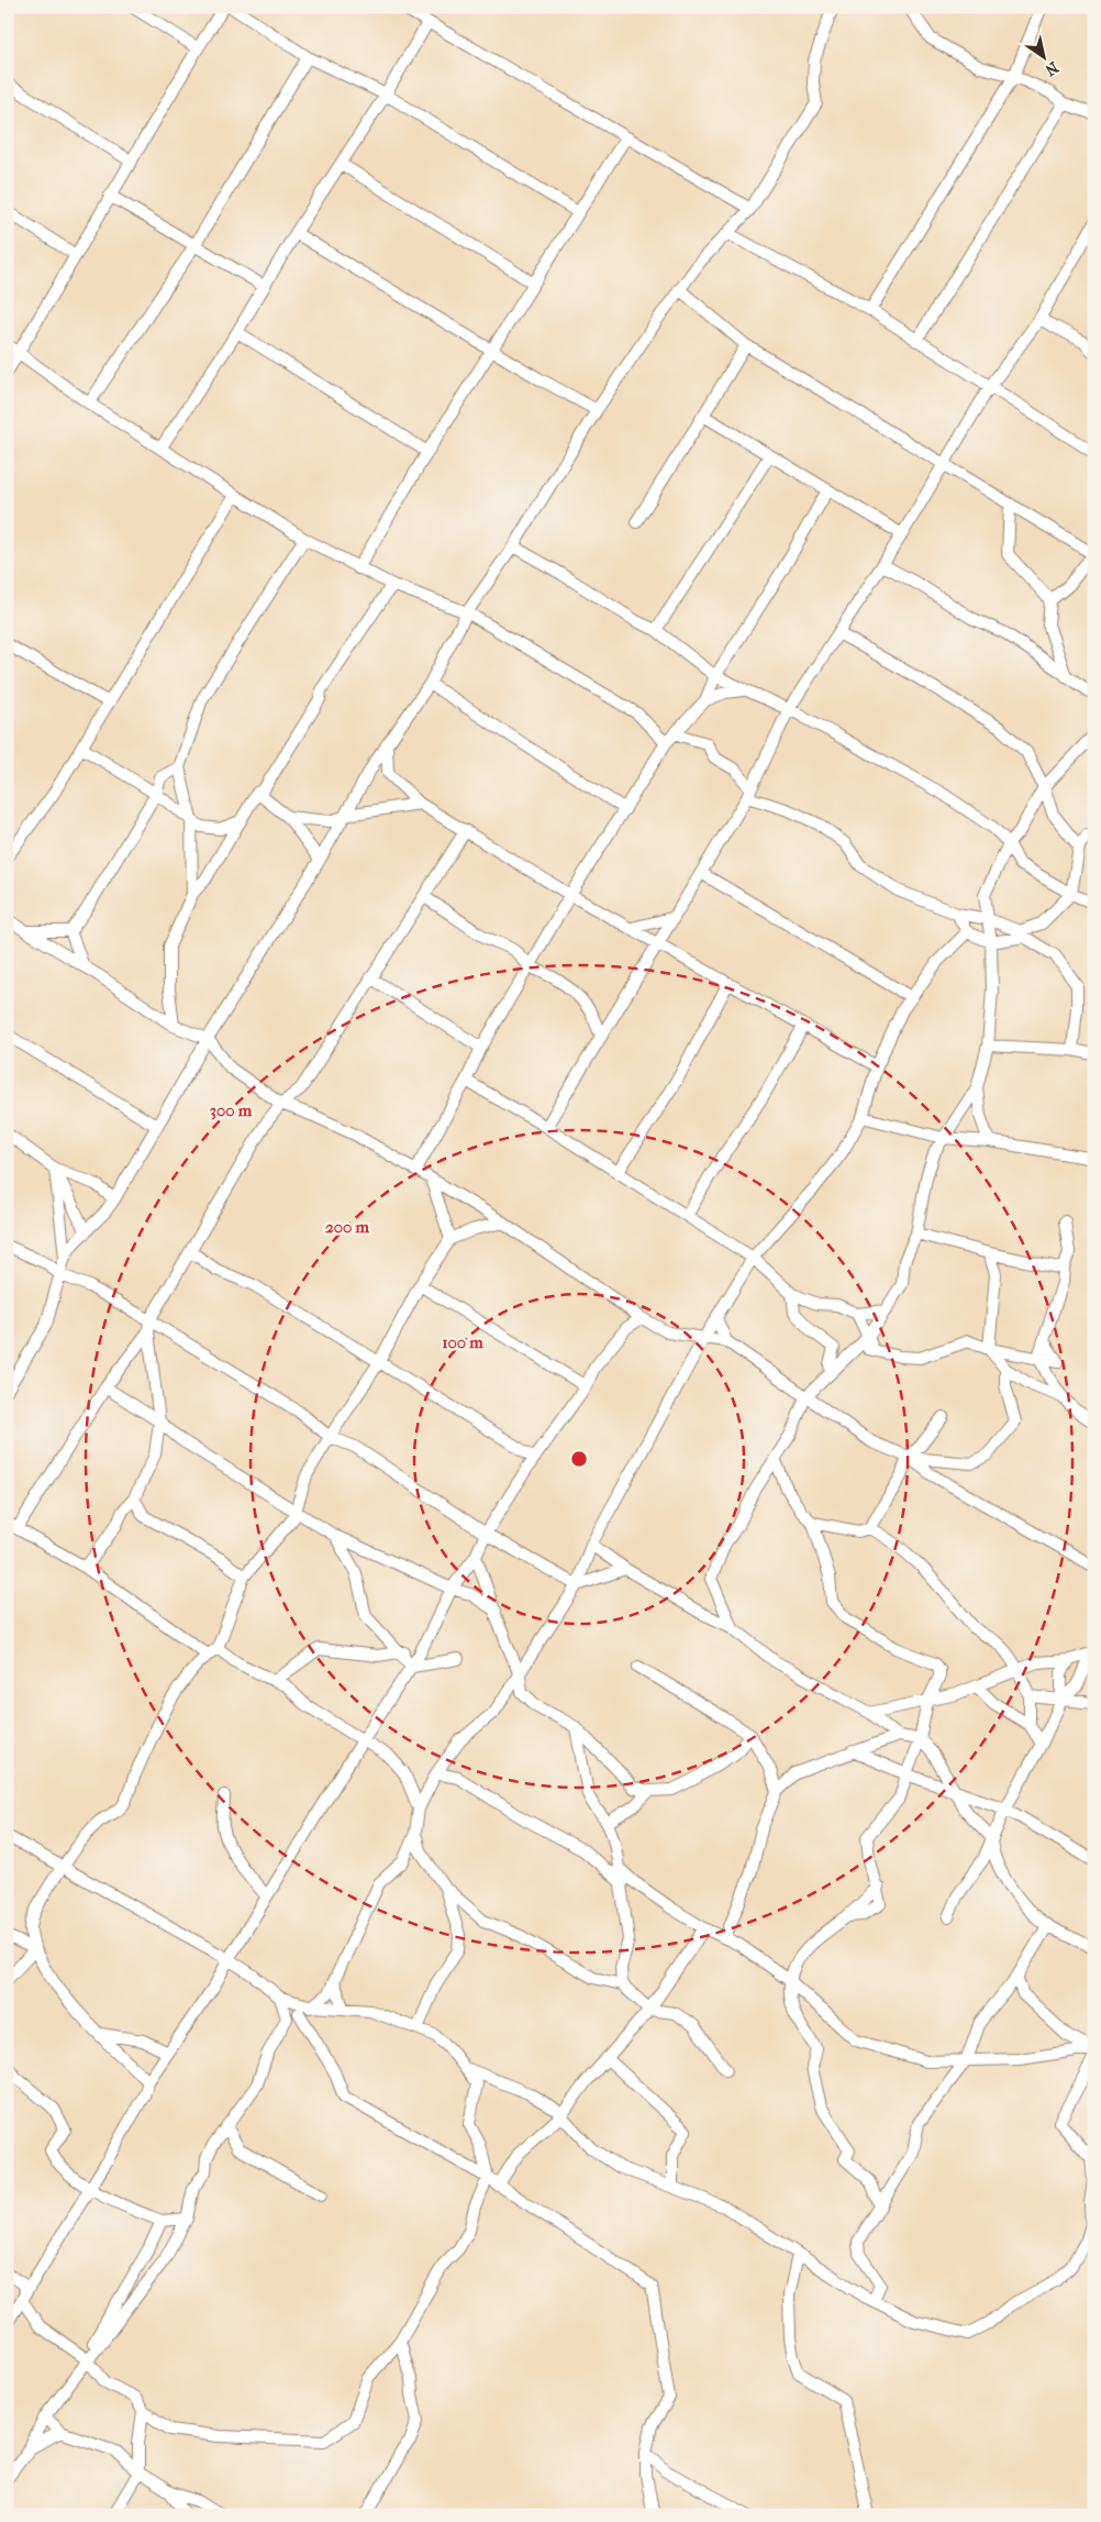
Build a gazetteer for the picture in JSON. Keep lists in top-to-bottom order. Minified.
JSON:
{"north":"bottom right","rings":["300 m","200 m","100 m"]}
